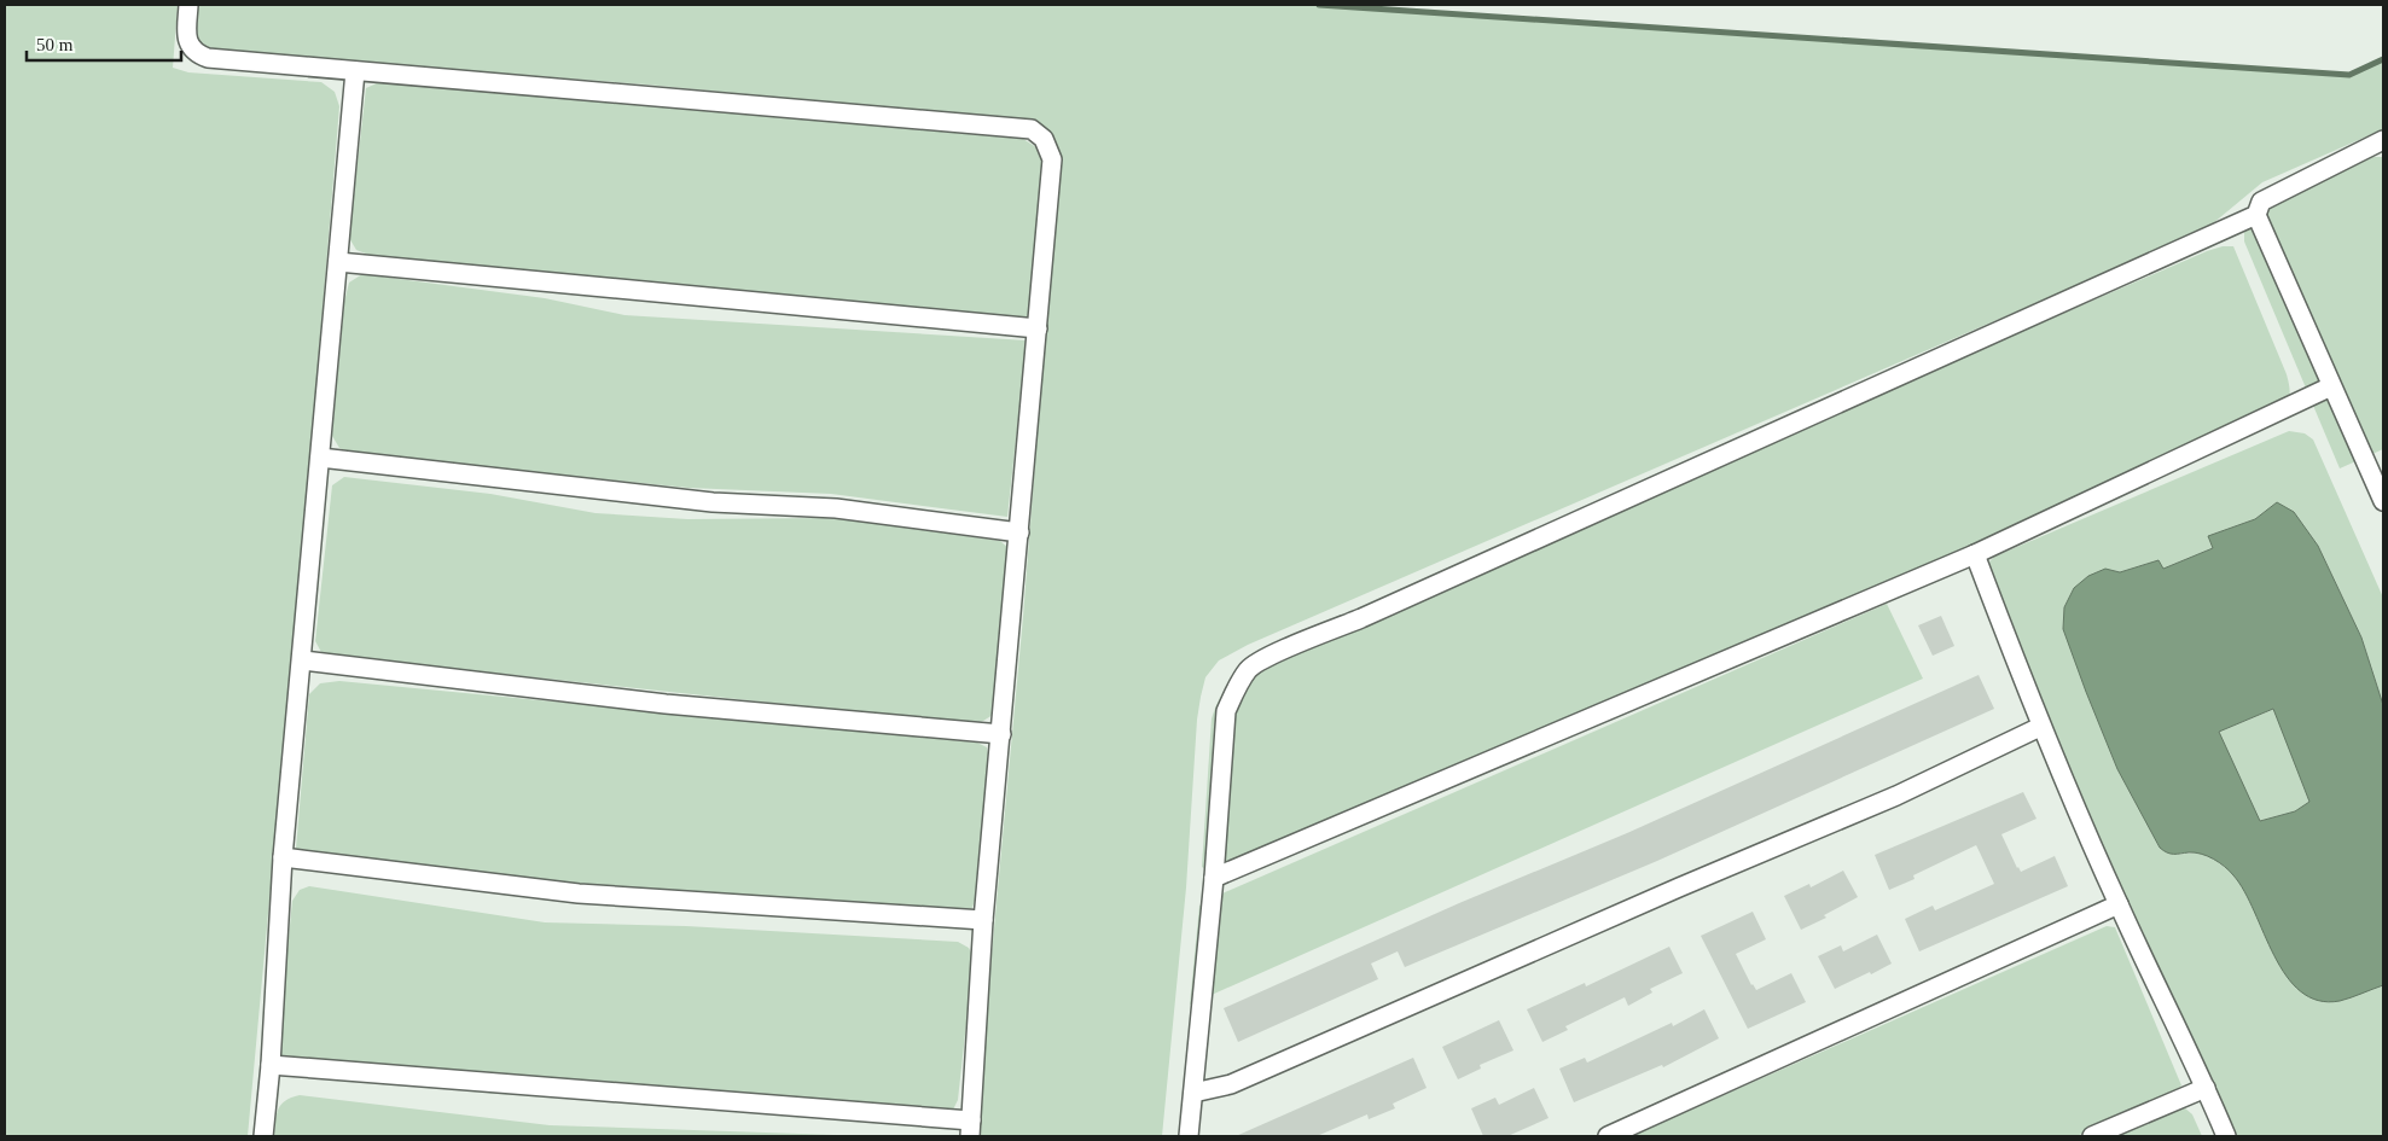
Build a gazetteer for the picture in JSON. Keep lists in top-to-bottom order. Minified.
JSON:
{"scale_bar":"50 m"}
